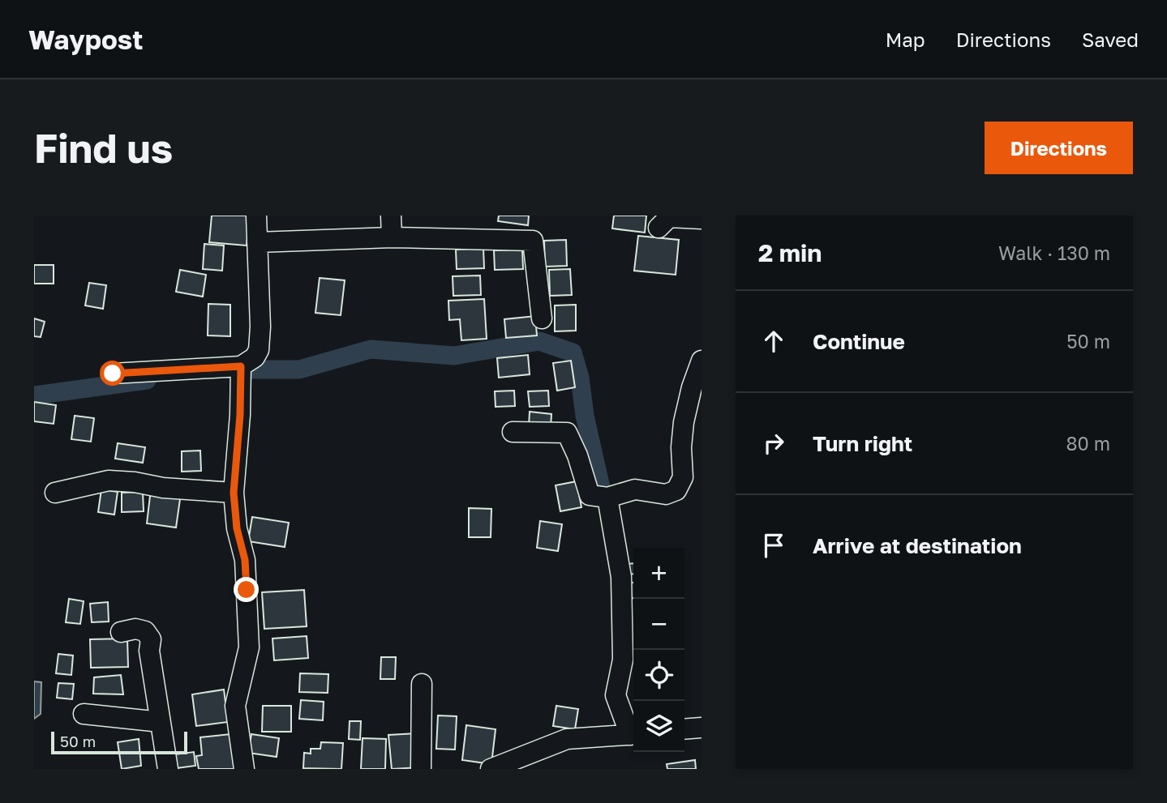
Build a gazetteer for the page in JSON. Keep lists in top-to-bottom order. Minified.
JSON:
{"scale_bar":"50 m","page":{"header":"Waypost","nav":["Map","Directions","Saved"],"buttons":"Directions","title":"Find us","heading":["2 min","Walk · 130 m"],"list":[["Continue","50 m"],["Turn right","80 m"],"Arrive at destination"],"map_buttons":["+","−"],"scale":"50 m"}}
